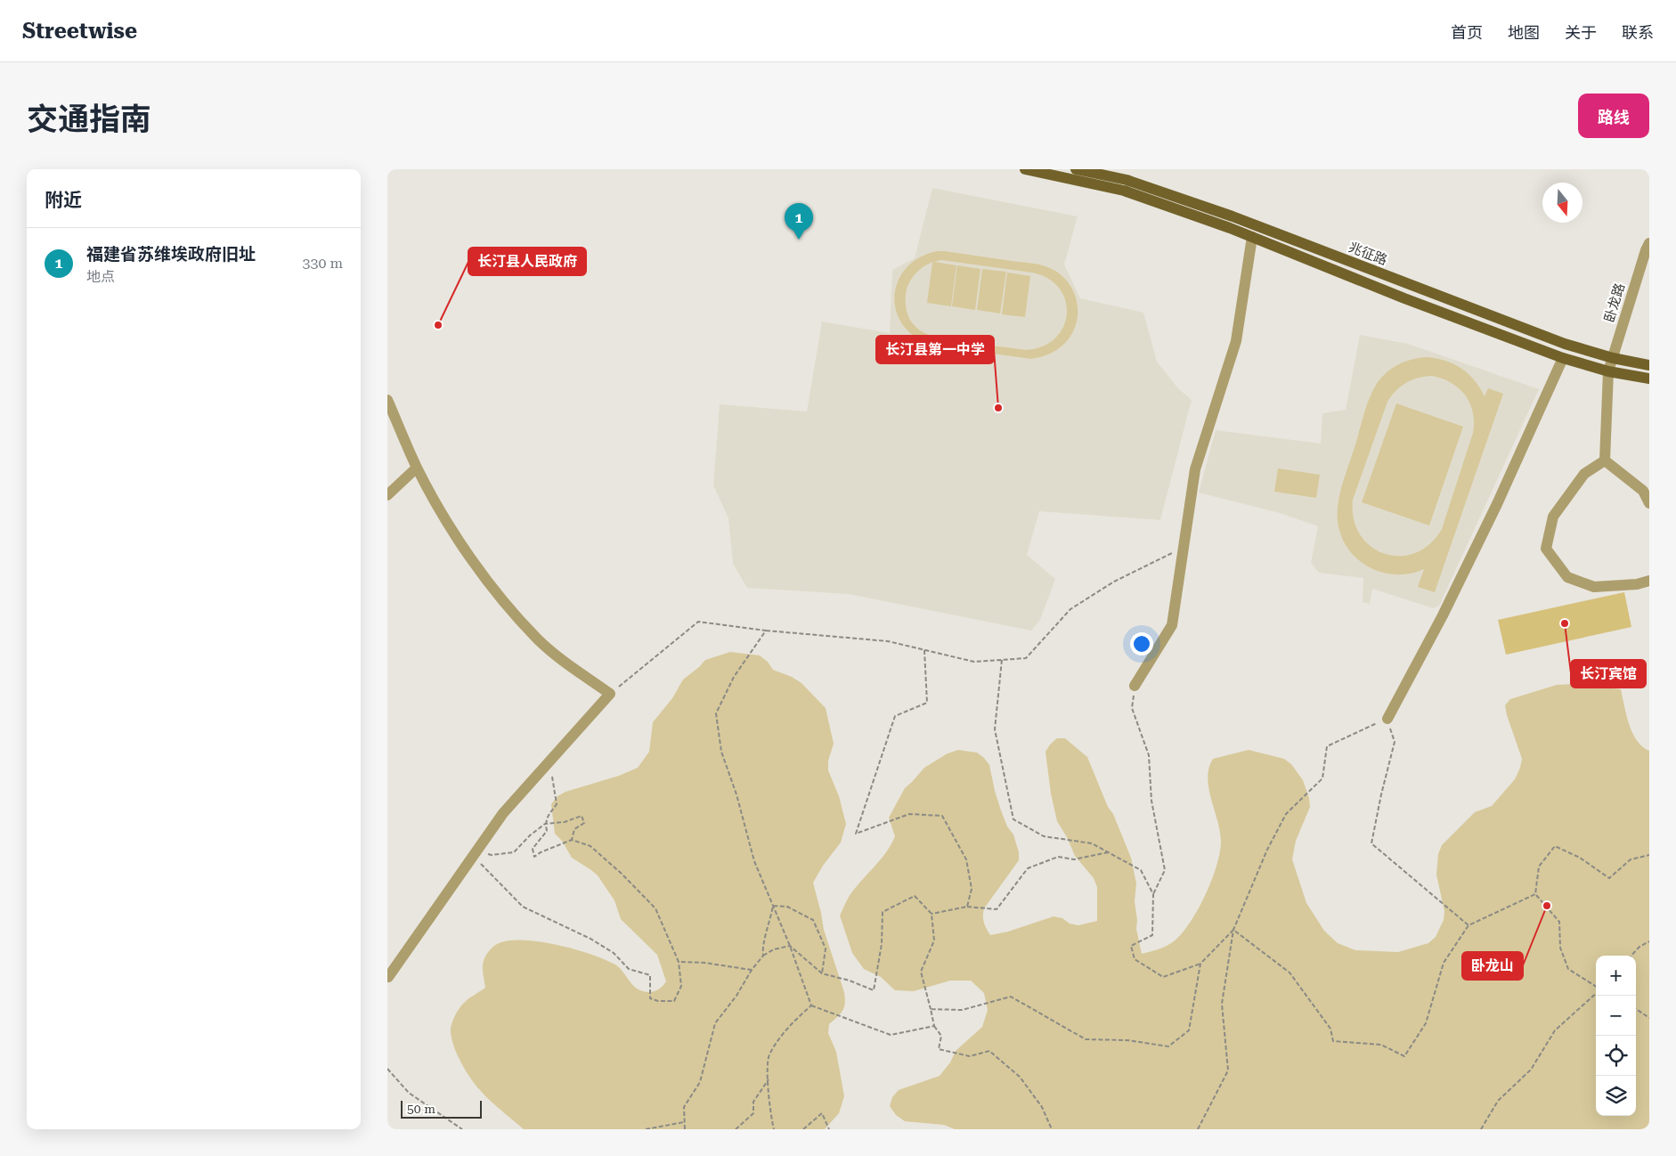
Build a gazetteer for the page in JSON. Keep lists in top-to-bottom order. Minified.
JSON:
{"streets":{"main road":["兆征路"],"street":["卧龙路"]},"crossings":[["兆征路","卧龙路"]],"places":["长汀县人民政府","长汀县第一中学","长汀宾馆","卧龙山"],"scale_bar":"50 m","north":"bottom","page":{"header":"Streetwise","nav":["首页","地图","关于","联系"],"title":"交通指南","buttons":"路线","heading":"附近","pins":"1","list":[{"mark":"1","name":"福建省苏维埃政府旧址","note":"地点","value":"330 m"}],"map_buttons":["+","−"],"scale":"50 m"}}
